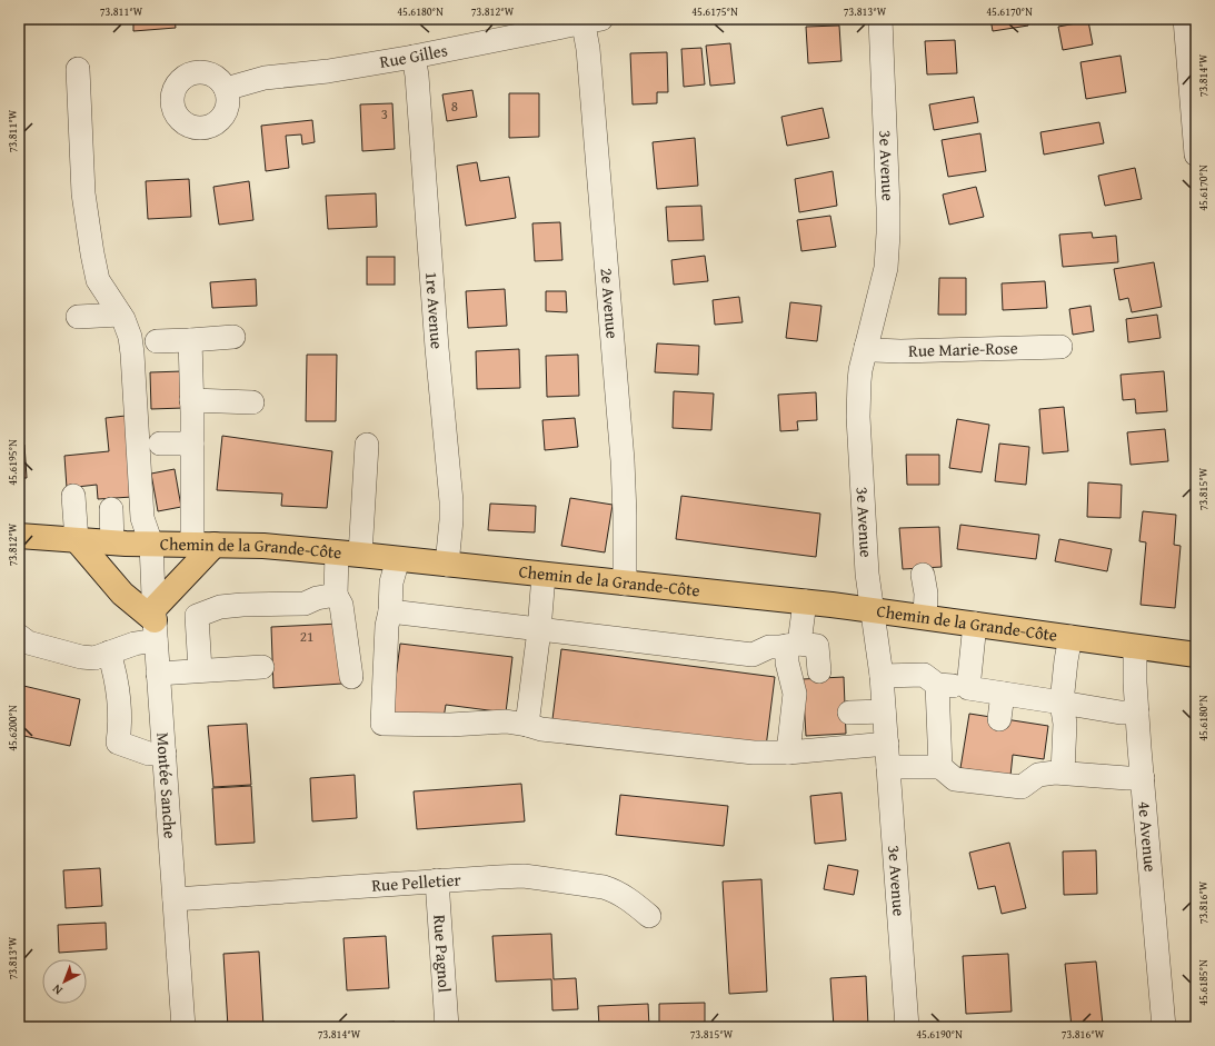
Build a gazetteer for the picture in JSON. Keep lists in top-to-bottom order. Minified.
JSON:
{"streets":{"main road":["Chemin de la Grande-Côte"],"street":["Rue Gilles","3e Avenue","2e Avenue","1re Avenue","Rue Marie-Rose","Montée Sanche","4e Avenue","Rue Pelletier","Rue Pagnol"]},"crossings":[["Rue Gilles","2e Avenue"],["Rue Gilles","1re Avenue"],["3e Avenue","Rue Marie-Rose"],["3e Avenue","Chemin de la Grande-Côte"],["2e Avenue","Chemin de la Grande-Côte"],["1re Avenue","Chemin de la Grande-Côte"],["Chemin de la Grande-Côte","Montée Sanche"],["Chemin de la Grande-Côte","4e Avenue"],["Montée Sanche","Rue Pelletier"],["Rue Pelletier","Rue Pagnol"]],"house_numbers":["8","3","21"],"north":"bottom left","coordinates":["73.811°W","45.6180°N","73.812°W","45.6175°N","73.813°W","45.6170°N","73.814°W","45.6195°N","73.815°W","45.6200°N","73.816°W","45.6185°N","45.6190°N"]}
